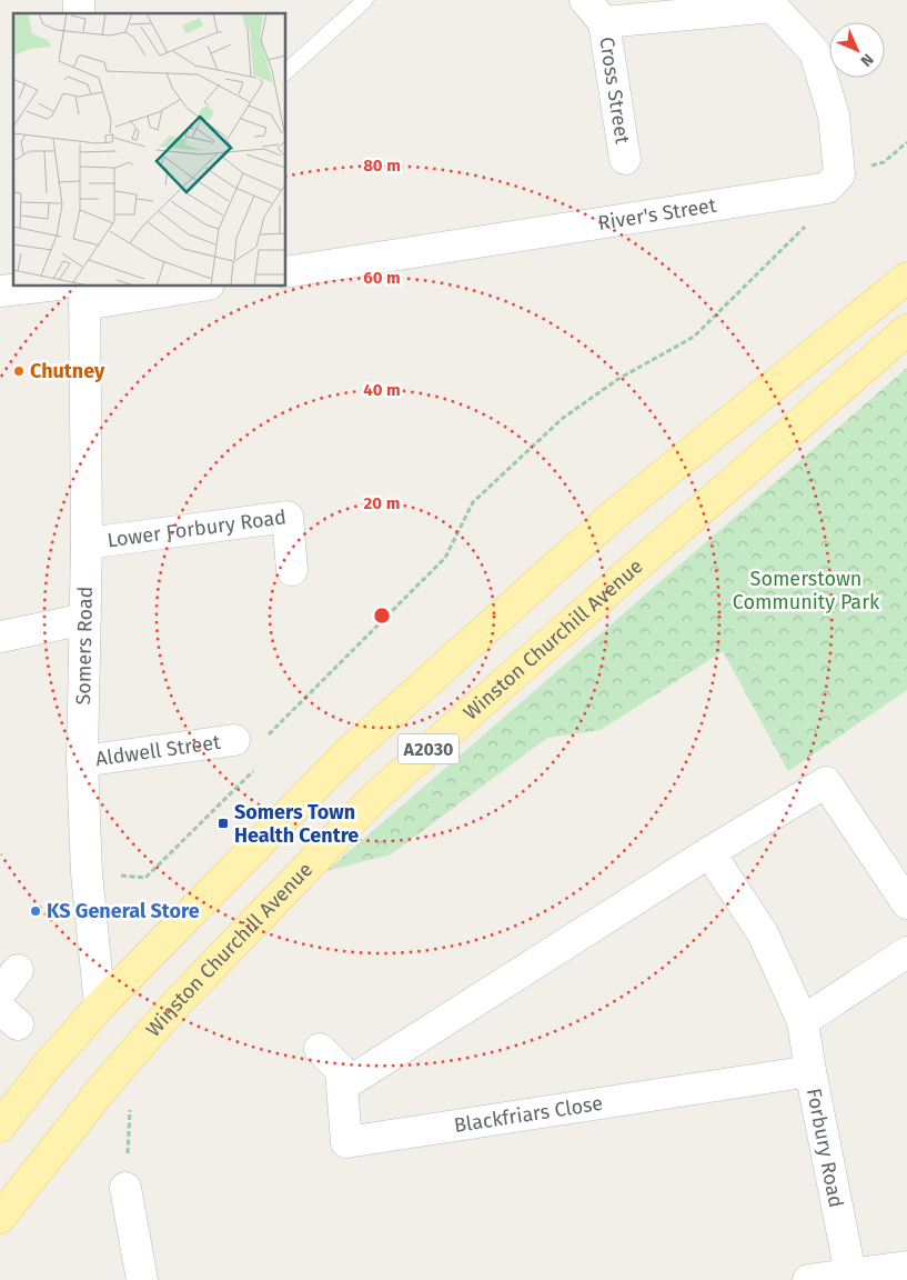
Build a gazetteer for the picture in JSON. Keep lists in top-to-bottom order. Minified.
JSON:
{"streets":{"main road":["Winston Churchill Avenue","A2030"],"street":["Cross Street","River's Street","Lower Forbury Road","Somers Road","Aldwell Street","Blackfriars Close","Forbury Road"]},"crossings":[["Lower Forbury Road","Somers Road"],["Somers Road","A2030"],["Somers Road","Aldwell Street"],["Blackfriars Close","Forbury Road"]],"parks":["Somerstown Community Park"],"places":{"other":["Chutney","KS General Store"],"transit":["Somers Town Health Centre"]},"north":"bottom right","rings":["80 m","60 m","40 m","20 m"]}
